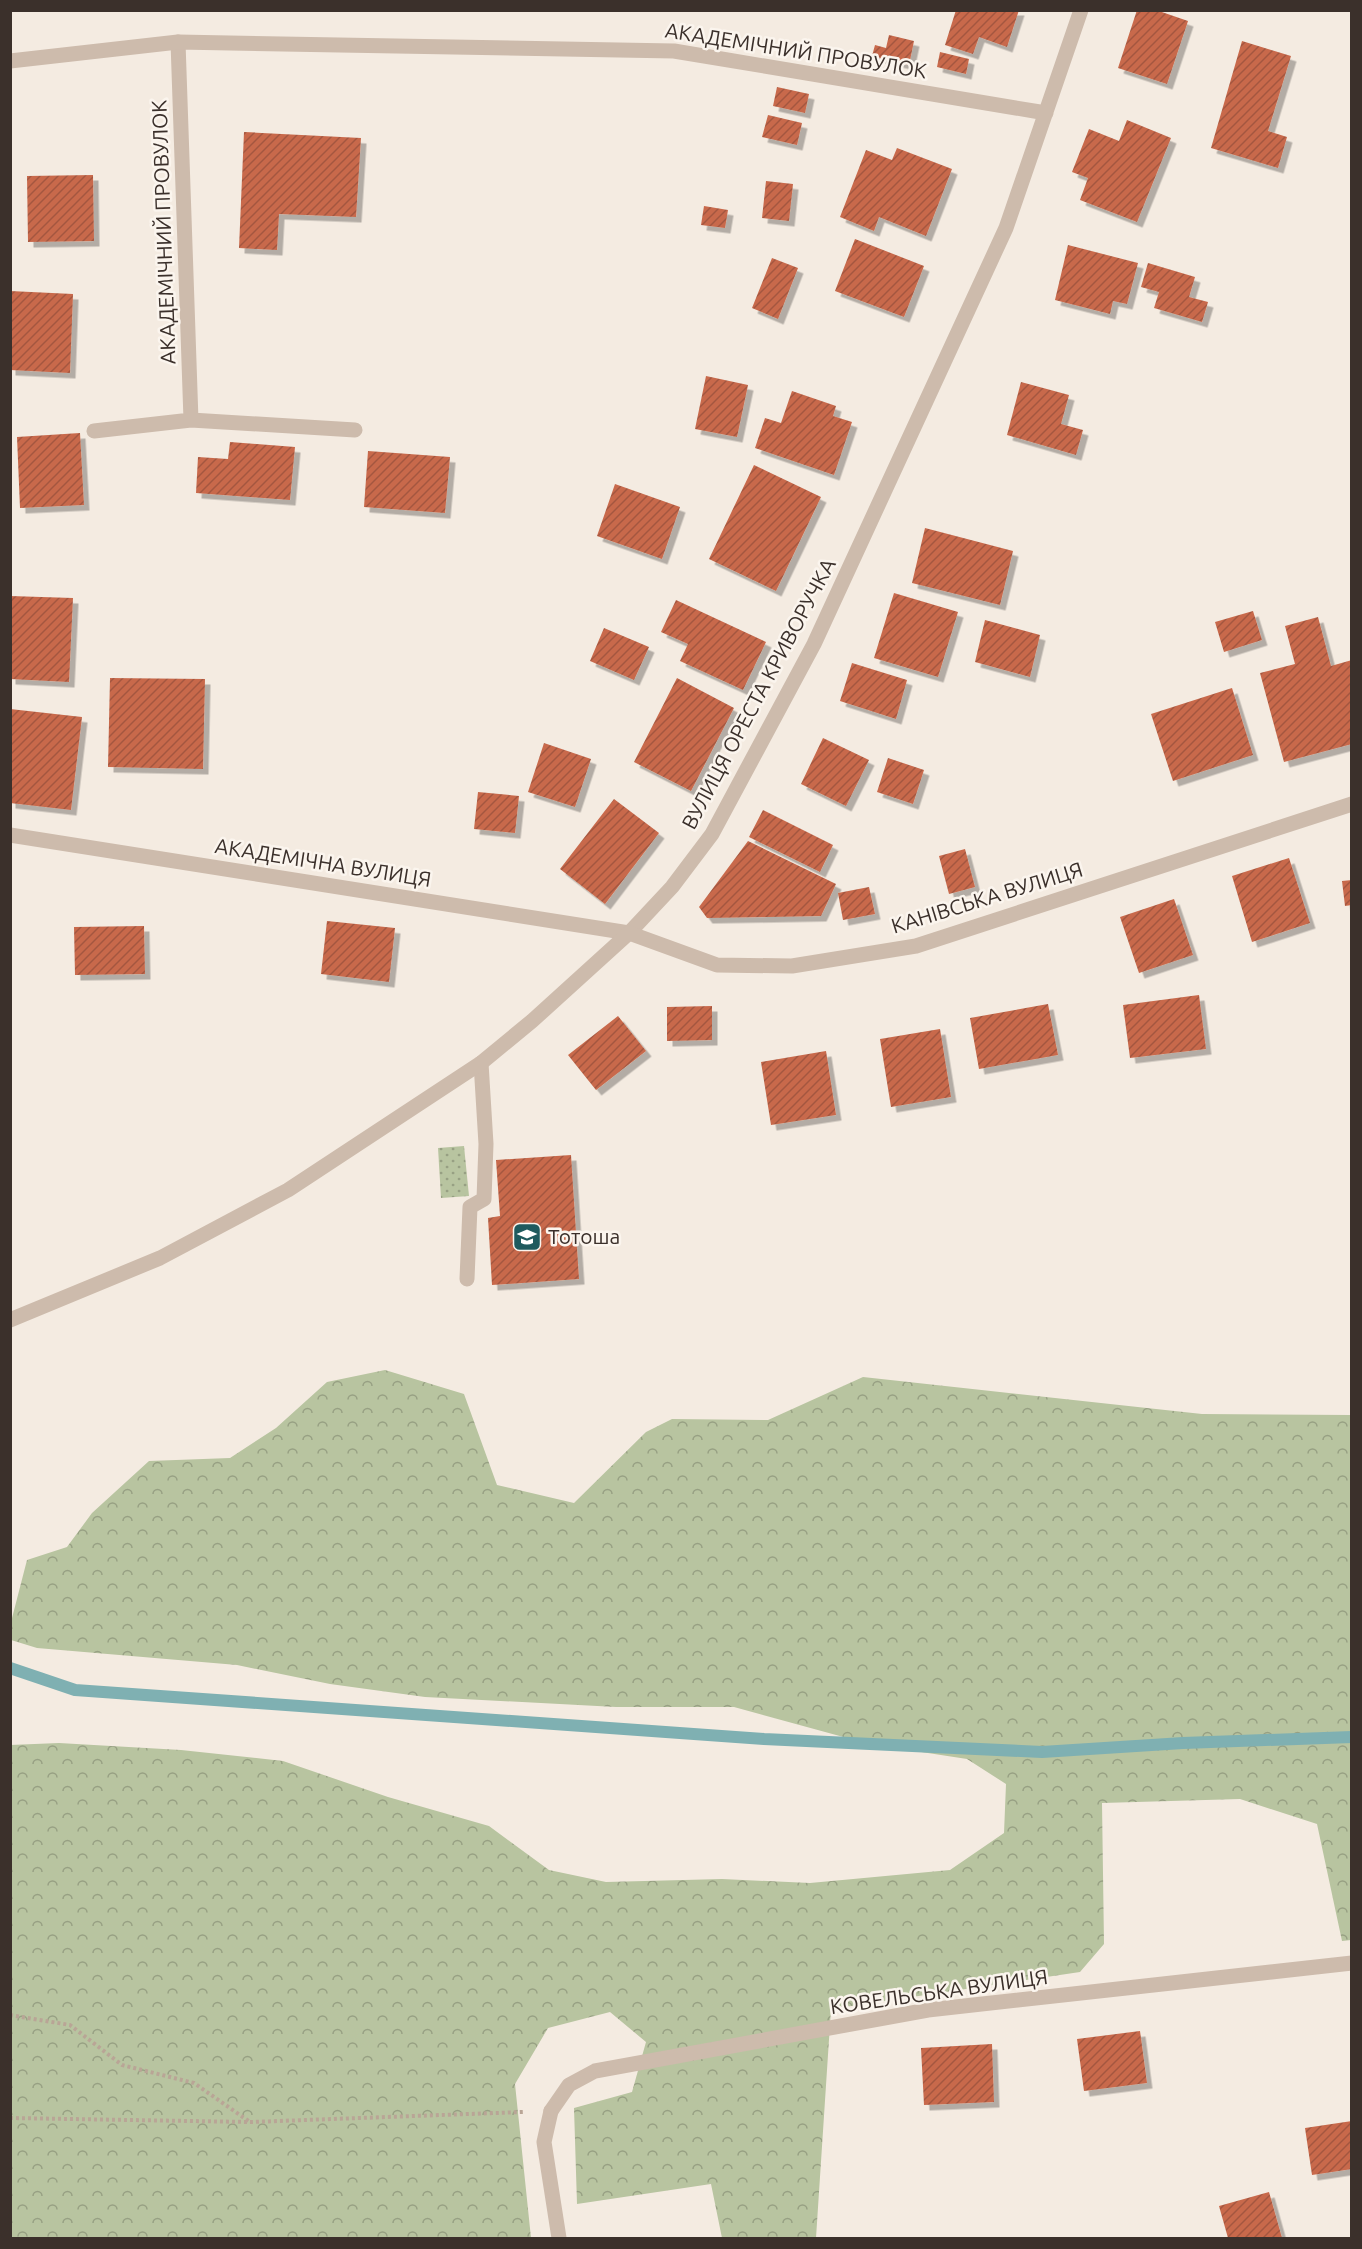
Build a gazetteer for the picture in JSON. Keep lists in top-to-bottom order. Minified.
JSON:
{"streets":{"street":["АКАДЕМІЧНИЙ ПРОВУЛОК","ВУЛИЦЯ ОРЕСТА КРИВОРУЧКА","АКАДЕМІЧНА ВУЛИЦЯ","КАНІВСЬКА ВУЛИЦЯ","КОВЕЛЬСЬКА ВУЛИЦЯ"]},"crossings":[["АКАДЕМІЧНИЙ ПРОВУЛОК","ВУЛИЦЯ ОРЕСТА КРИВОРУЧКА"],["ВУЛИЦЯ ОРЕСТА КРИВОРУЧКА","АКАДЕМІЧНА ВУЛИЦЯ"],["ВУЛИЦЯ ОРЕСТА КРИВОРУЧКА","КАНІВСЬКА ВУЛИЦЯ"],["АКАДЕМІЧНА ВУЛИЦЯ","КАНІВСЬКА ВУЛИЦЯ"]],"places":{"school or university":["Тотоша"]}}
